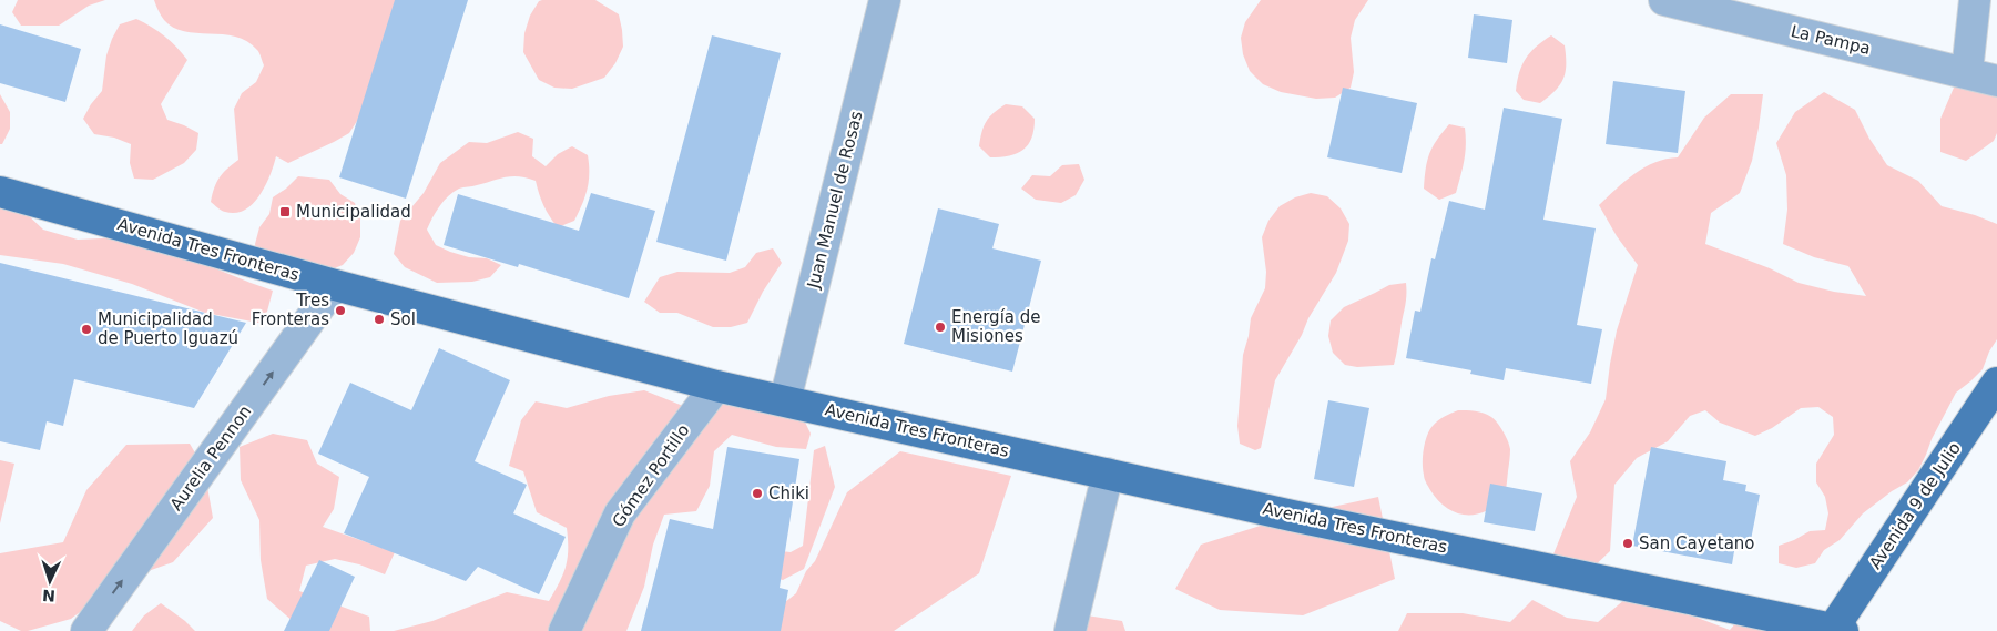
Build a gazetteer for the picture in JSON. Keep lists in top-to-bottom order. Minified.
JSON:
{"streets":{"main road":["Avenida Tres Fronteras","Avenida 9 de Julio"],"street":["La Pampa","Juan Manuel de Rosas","Aurelia Pennon","Gómez Portillo"]},"crossings":[["Juan Manuel de Rosas","Avenida Tres Fronteras"],["Avenida Tres Fronteras","Aurelia Pennon"],["Avenida Tres Fronteras","Gómez Portillo"],["Avenida Tres Fronteras","Avenida 9 de Julio"]],"one_way":["Aurelia Pennon"],"places":{"transit":["Municipalidad"],"other":["Tres Fronteras","Sol","Energía de Misiones","Municipalidad de Puerto Iguazú","Chiki","San Cayetano"]},"north":"bottom"}
